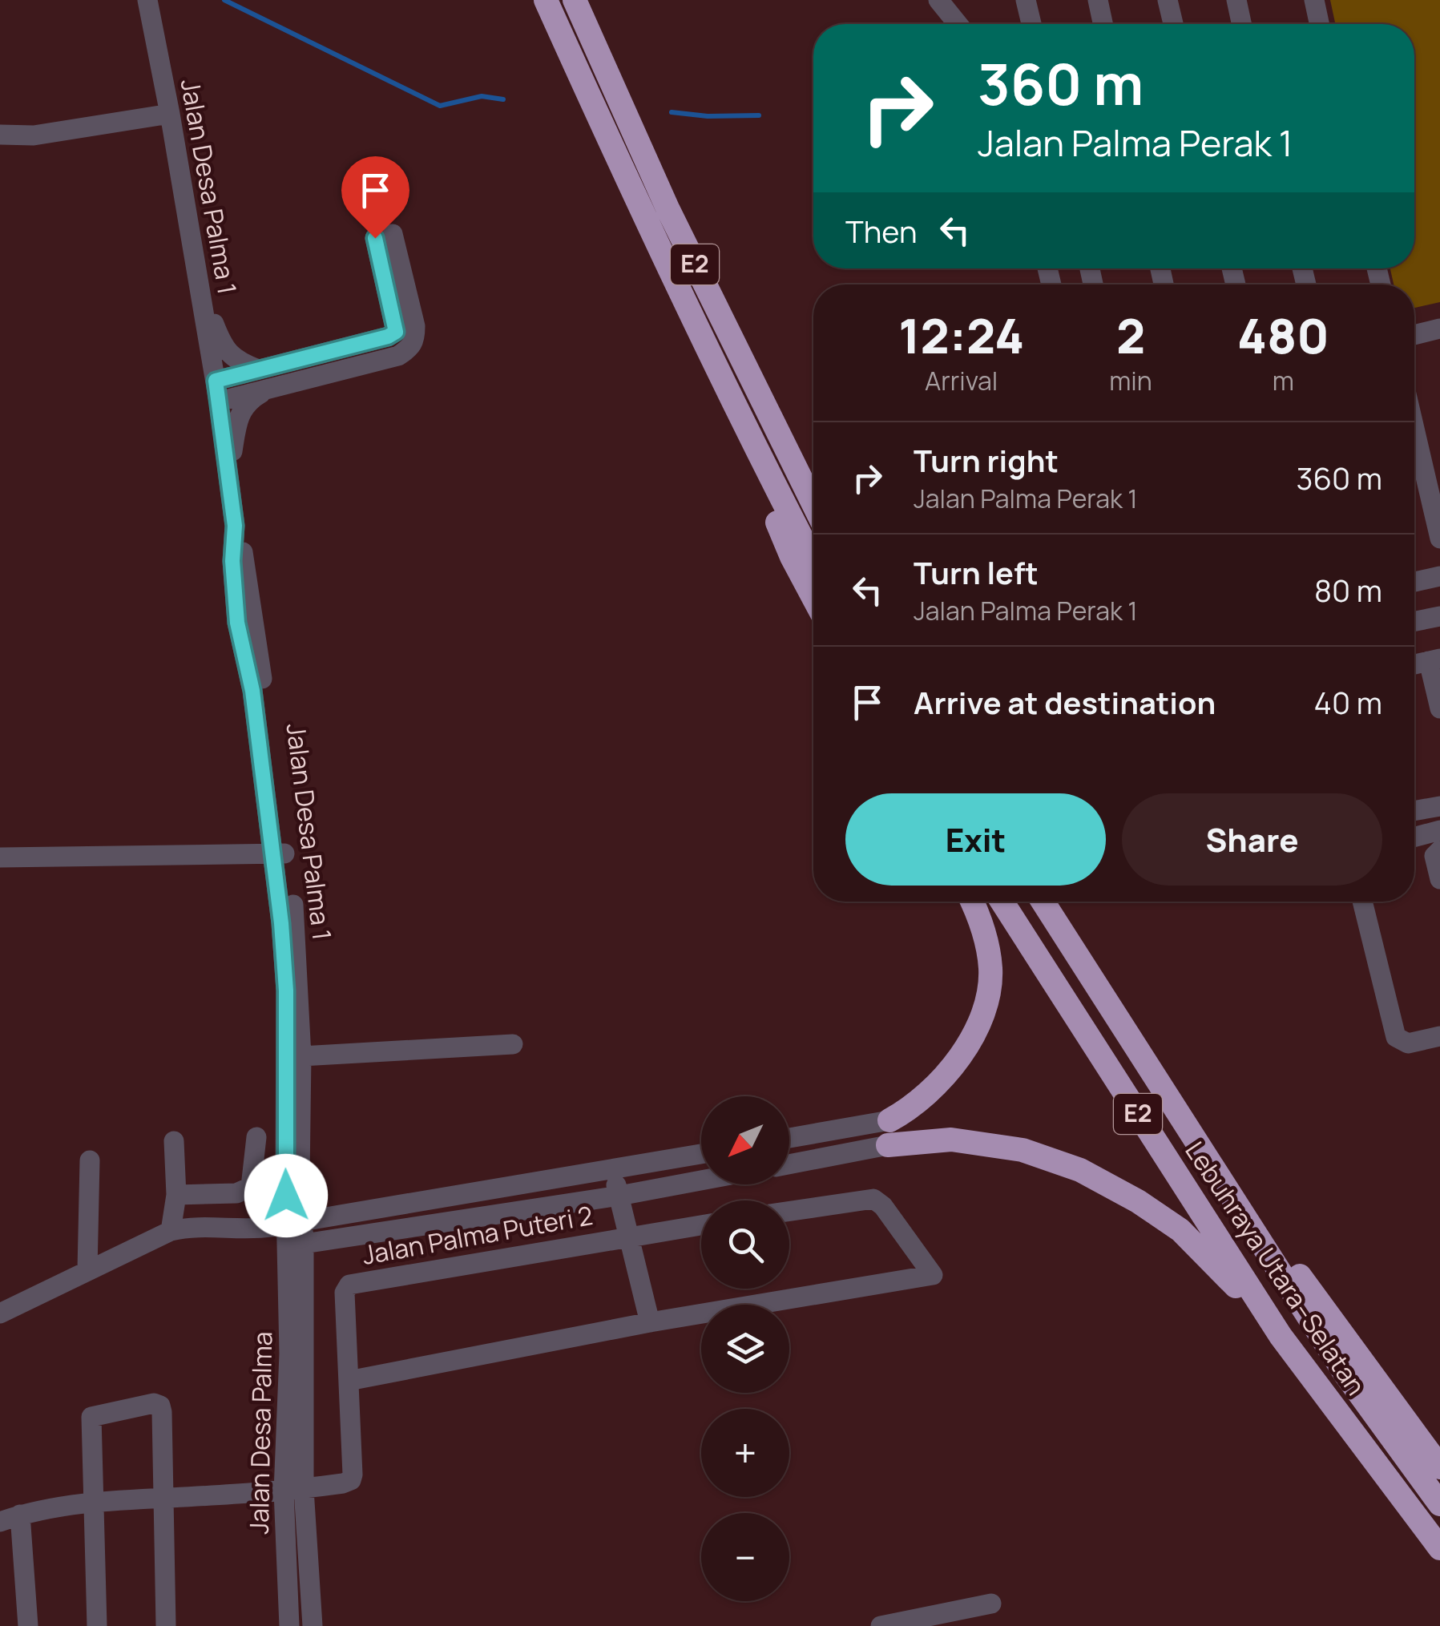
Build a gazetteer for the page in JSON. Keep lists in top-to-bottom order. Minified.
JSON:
{"streets":{"highway":["E2","Lebuhraya Utara–Selatan"],"street":["Jalan Desa Palma 1","Jalan Palma Puteri 2","Jalan Desa Palma"]},"crossings":[["Jalan Desa Palma 1","Jalan Desa Palma"],["Jalan Palma Puteri 2","Jalan Desa Palma"]],"north":"bottom left","page":{"turn":["360 m","Jalan Palma Perak 1"],"then":"Then","eta":["12:24","Arrival","2","min","480","m"],"list":[{"name":"Turn right","note":"Jalan Palma Perak 1","value":"360 m"},{"name":"Turn left","note":"Jalan Palma Perak 1","value":"80 m"},{"name":"Arrive at destination","value":"40 m"}],"buttons":["Exit","Share"],"map_buttons":["+","−"]}}
